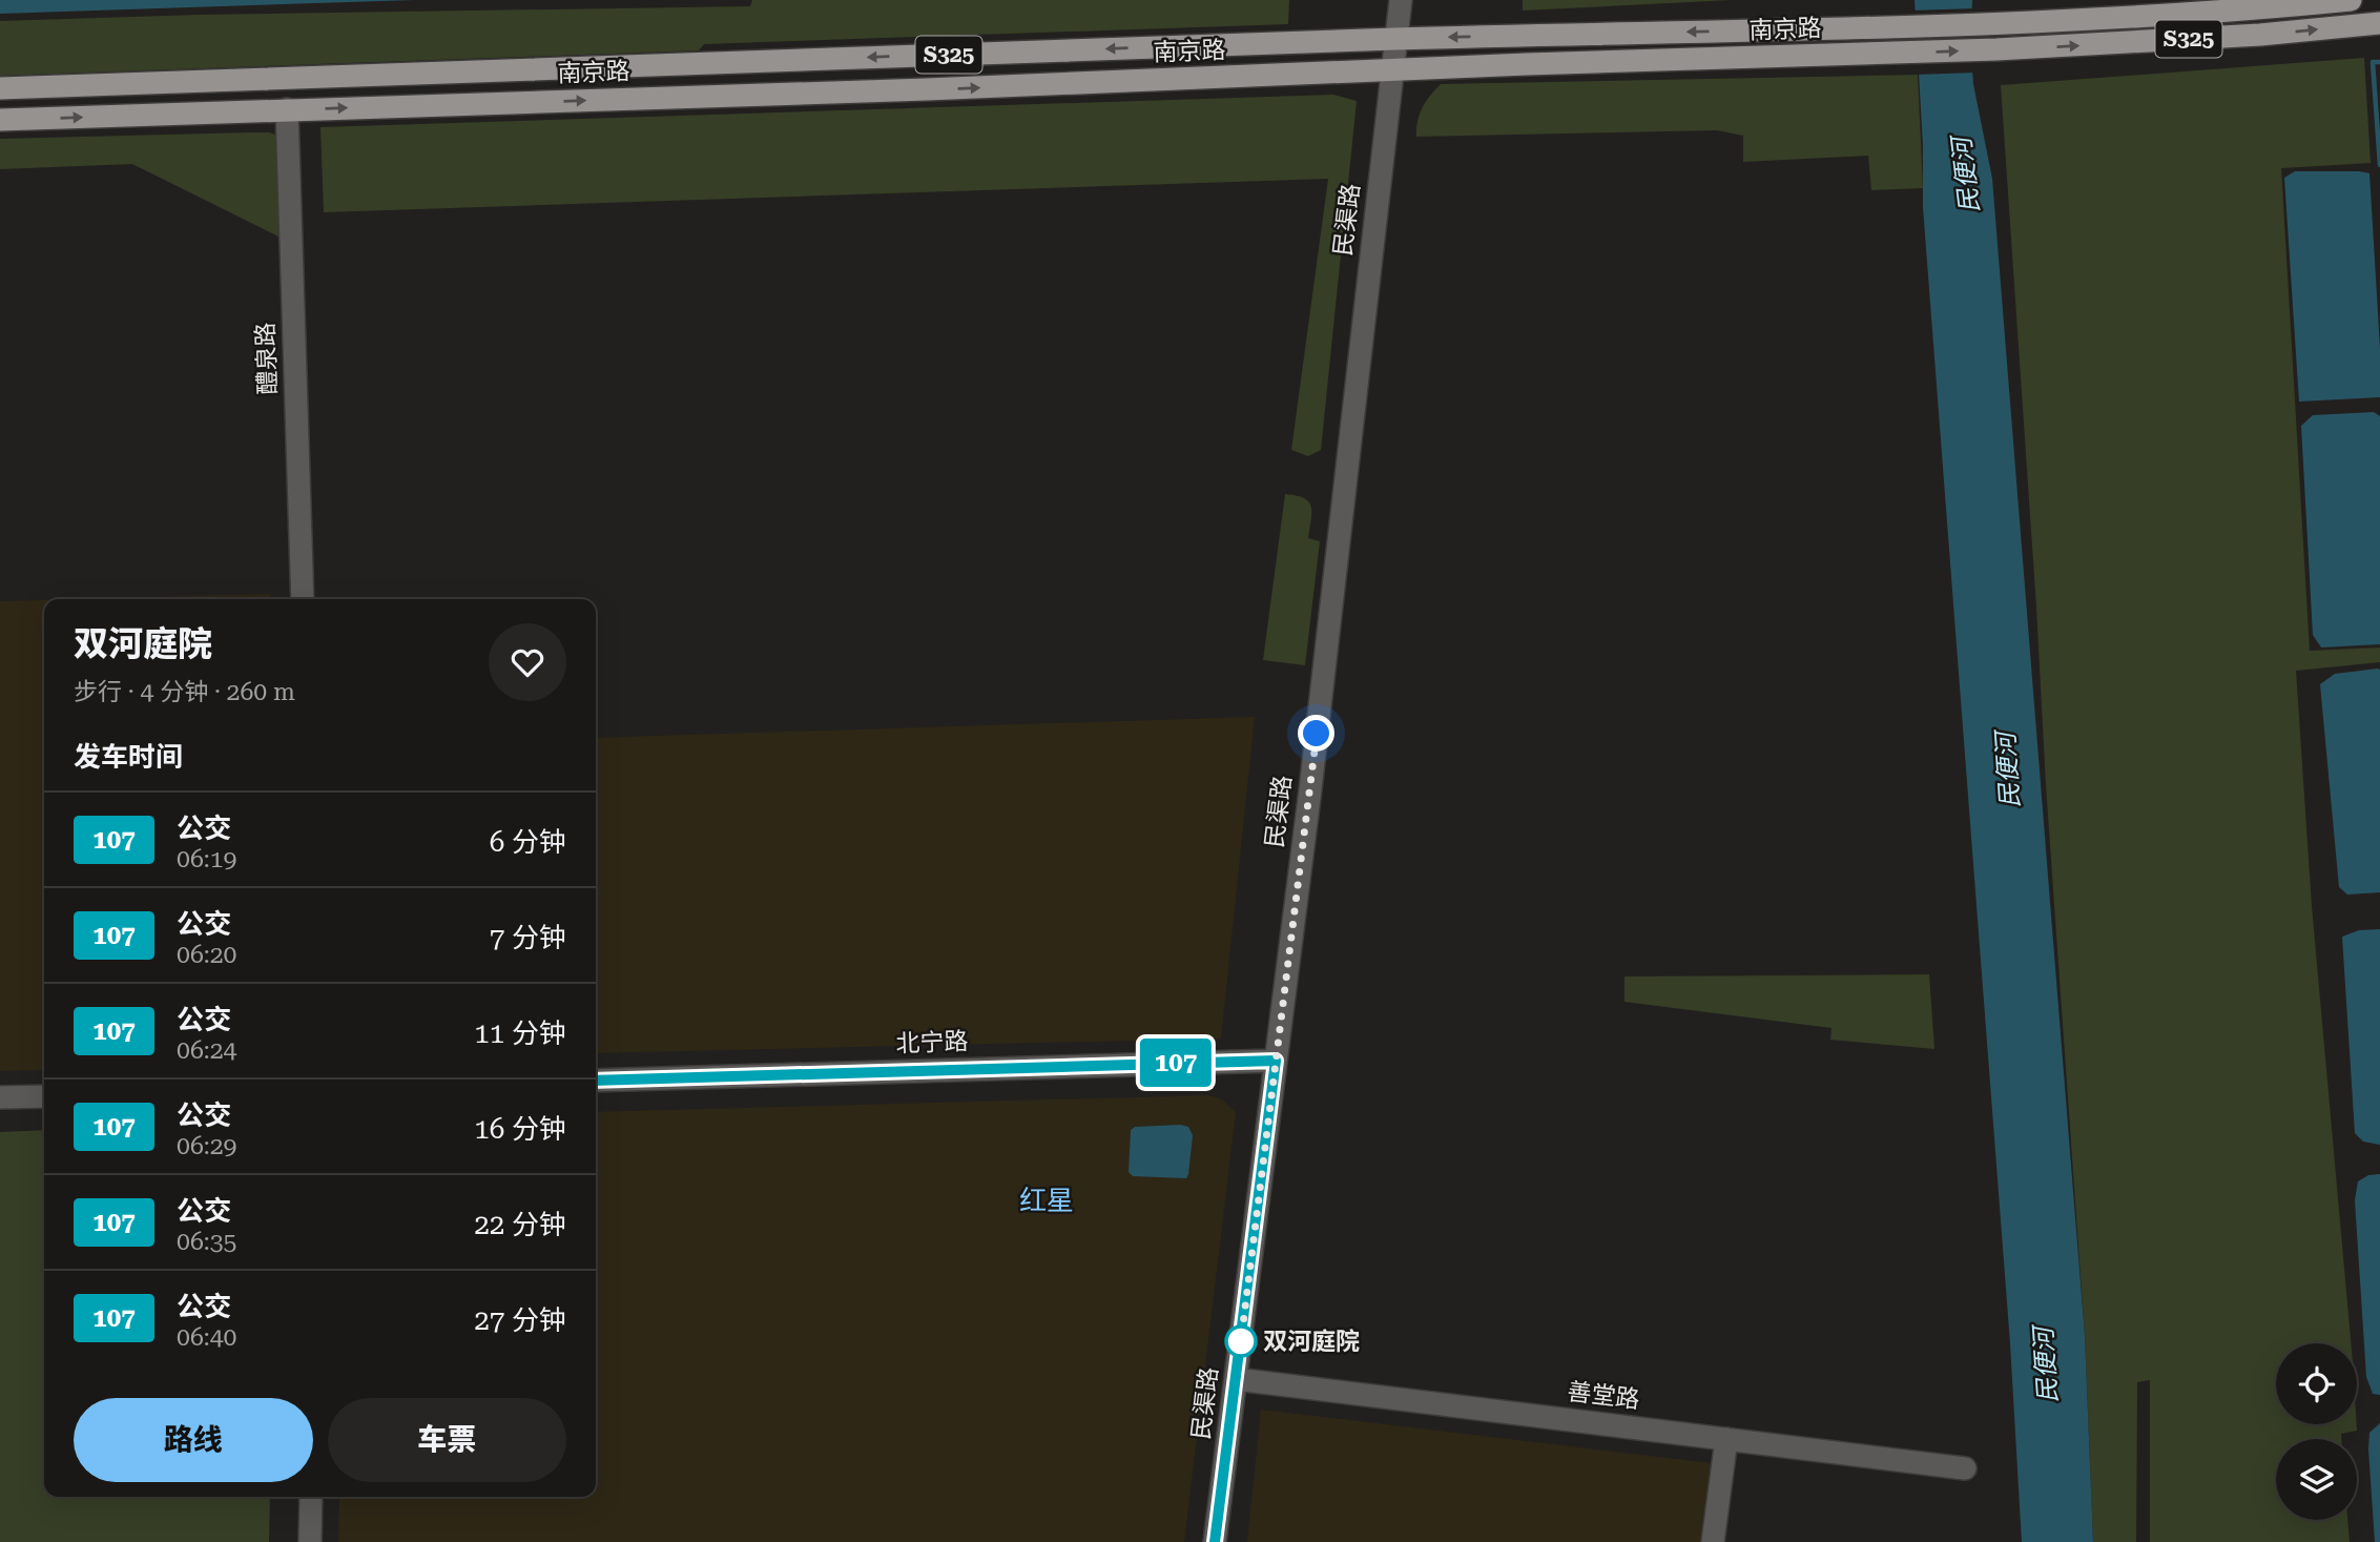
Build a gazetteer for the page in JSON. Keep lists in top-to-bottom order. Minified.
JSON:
{"streets":{"main road":["南京路","S325"],"street":["民渠路","醴泉路","北宁路","善堂路"]},"crossings":[["南京路","民渠路"],["南京路","醴泉路"],["民渠路","北宁路"],["民渠路","善堂路"]],"districts":["红星"],"water":["民便河"],"places":["双河庭院"],"lines":["bus line 107"],"page":{"on_map":"107","heading":[["双河庭院","步行 · 4 分钟 · 260 m"],"发车时间"],"list":[{"mark":"107","name":"公交","note":"06:19","value":"6 分钟"},{"mark":"107","name":"公交","note":"06:20","value":"7 分钟"},{"mark":"107","name":"公交","note":"06:24","value":"11 分钟"},{"mark":"107","name":"公交","note":"06:29","value":"16 分钟"},{"mark":"107","name":"公交","note":"06:35","value":"22 分钟"},{"mark":"107","name":"公交","note":"06:40","value":"27 分钟"}],"buttons":["路线","车票"]}}
